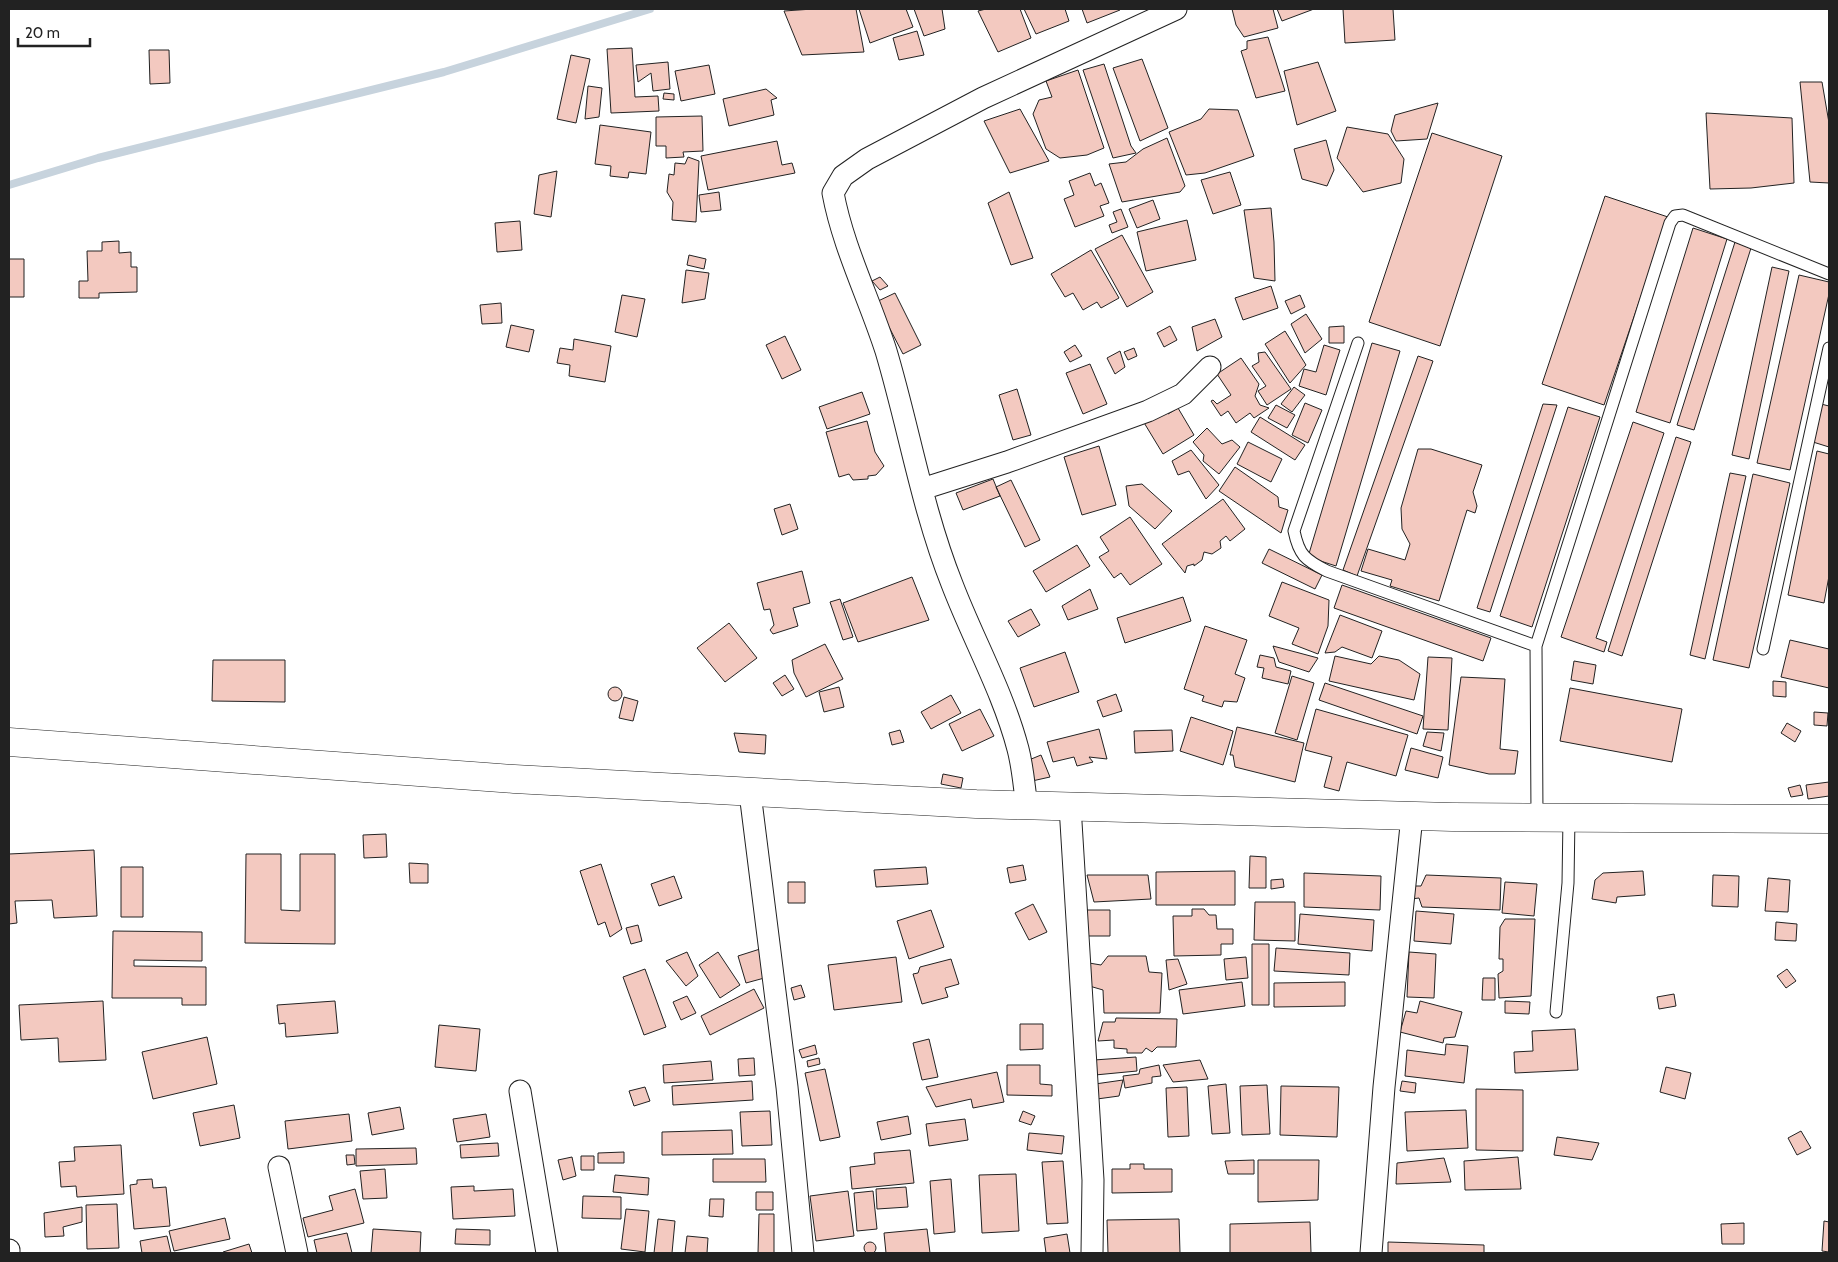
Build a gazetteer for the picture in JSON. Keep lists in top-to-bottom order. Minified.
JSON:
{"scale_bar":"20 m"}
